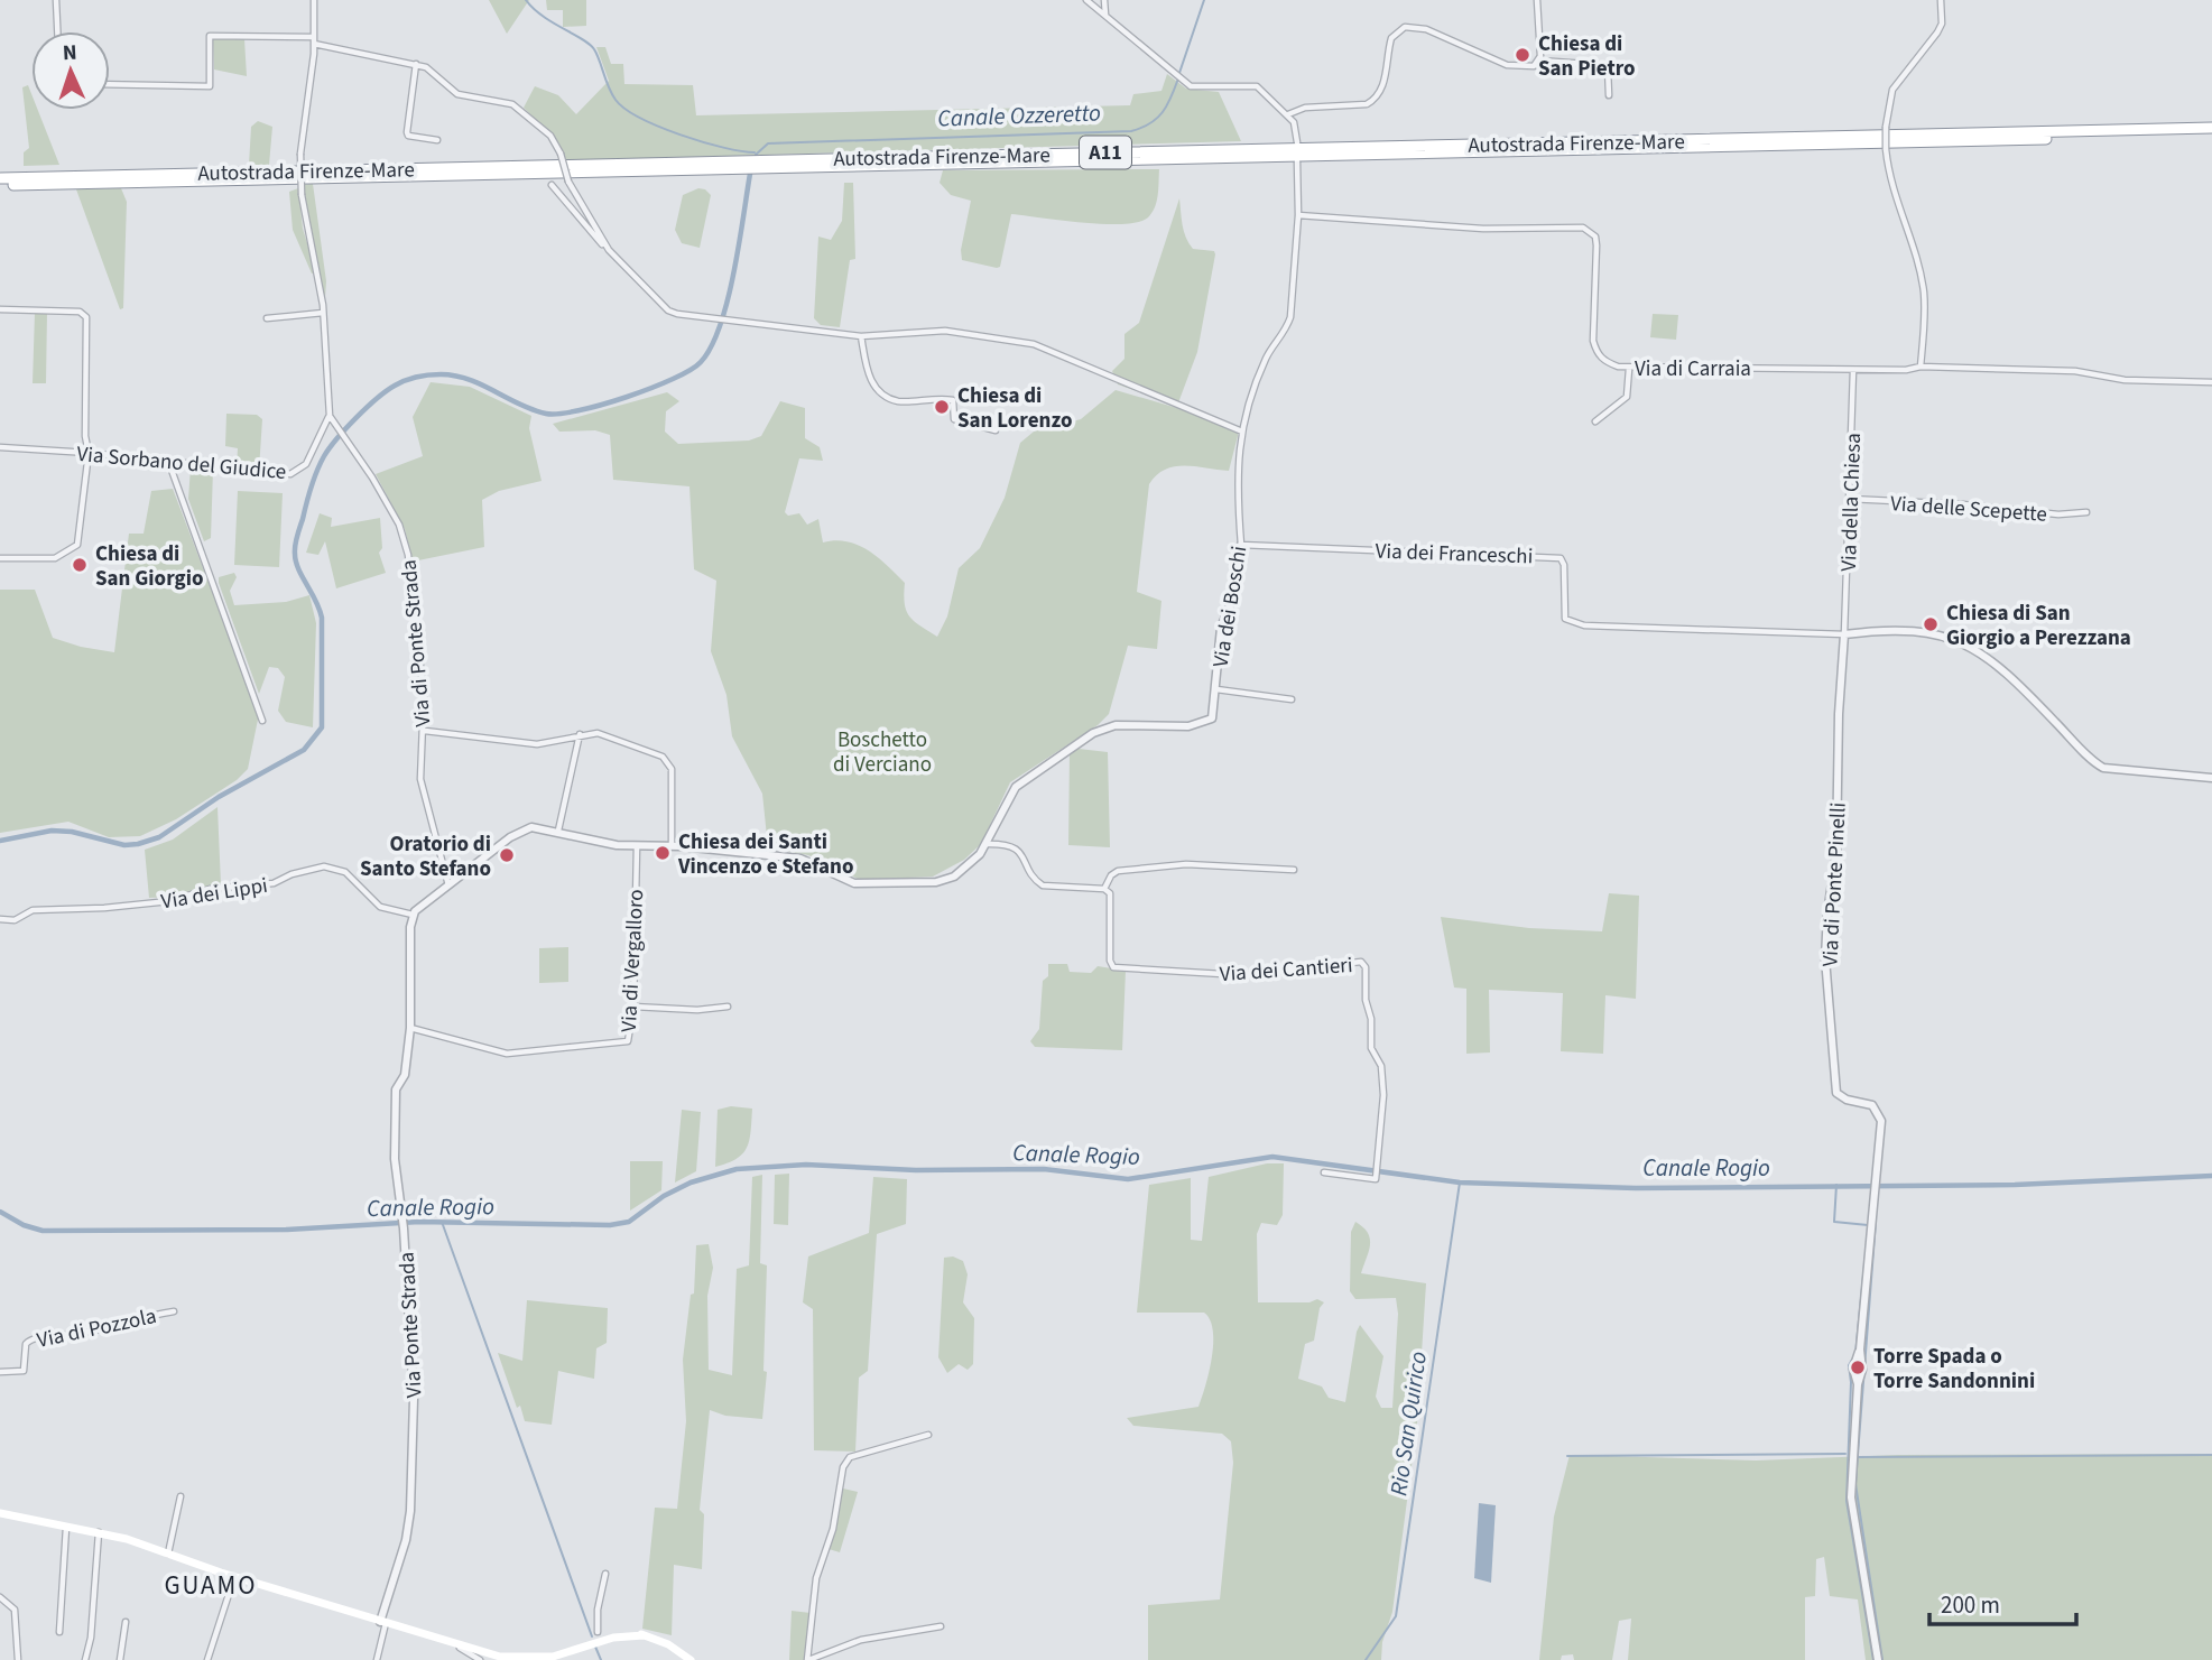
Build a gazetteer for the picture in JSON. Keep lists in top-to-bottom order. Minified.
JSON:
{"streets":{"highway":["Autostrada Firenze-Mare","A11"],"street":["Via di Carraia","Via Sorbano del Giudice","Via della Chiesa","Via delle Scepette","Via dei Franceschi","Via dei Boschi","Via di Ponte Strada","Via di Ponte Pinelli","Via dei Lippi","Via di Vergalloro","Via dei Cantieri","Via Ponte Strada","Via di Pozzola"]},"crossings":[["Via di Carraia","Via della Chiesa"],["Via di Carraia","Via dei Boschi"],["Via Sorbano del Giudice","Via di Ponte Strada"],["Via della Chiesa","Via delle Scepette"],["Via della Chiesa","Via dei Franceschi"],["Via della Chiesa","Via di Ponte Pinelli"],["Via dei Franceschi","Via dei Boschi"],["Via dei Franceschi","Via di Ponte Pinelli"],["Via dei Boschi","Via di Ponte Strada"],["Via dei Boschi","Via dei Lippi"],["Via dei Boschi","Via di Vergalloro"],["Via dei Boschi","Via Ponte Strada"],["Via di Ponte Strada","Via dei Lippi"],["Via di Ponte Strada","Via di Vergalloro"],["Via di Ponte Strada","Via Ponte Strada"],["Via dei Lippi","Via di Vergalloro"],["Via dei Lippi","Via Ponte Strada"],["Via di Vergalloro","Via Ponte Strada"]],"districts":["GUAMO"],"water":["Canale Ozzeretto","Canale Rogio","Rio San Quirico"],"parks":["Boschetto di Verciano"],"places":["Chiesa di San Pietro","Chiesa di San Lorenzo","Chiesa di San Giorgio","Chiesa di San Giorgio a Perezzana","Chiesa dei Santi Vincenzo e Stefano","Oratorio di Santo Stefano","Torre Spada o Torre Sandonnini"],"scale_bar":"200 m","north":"top"}
